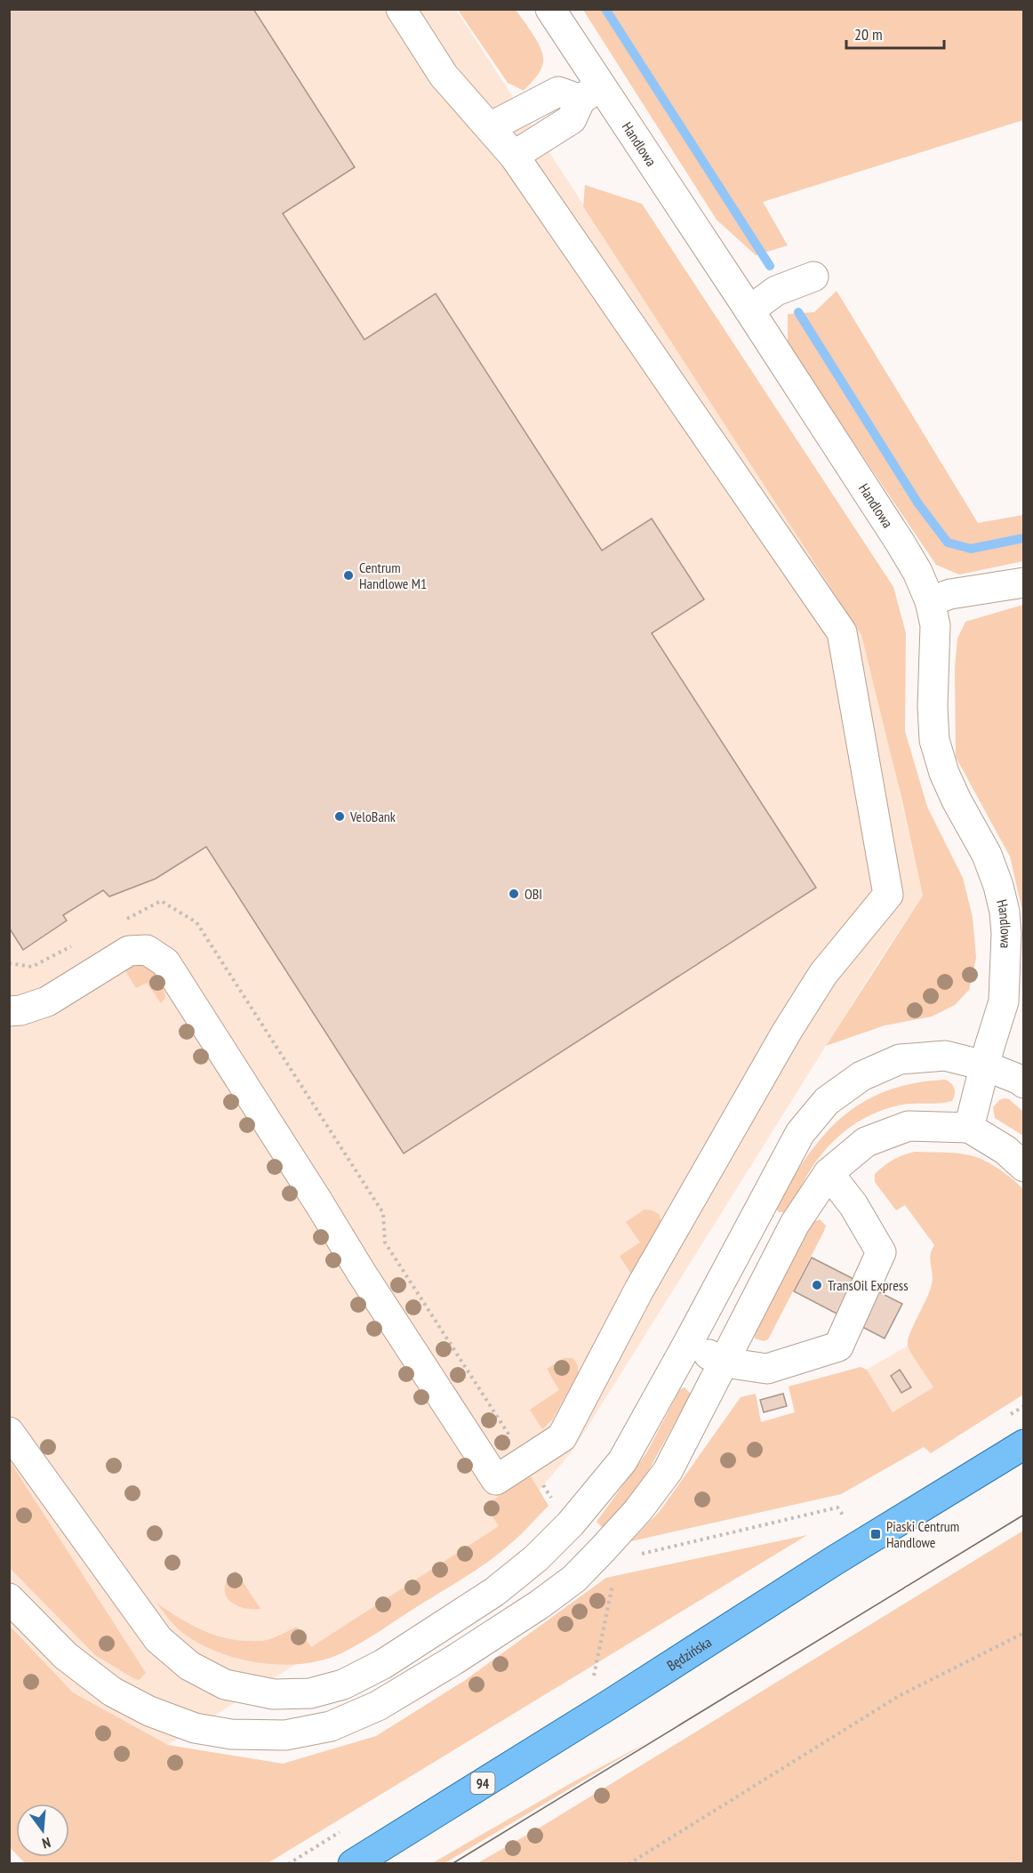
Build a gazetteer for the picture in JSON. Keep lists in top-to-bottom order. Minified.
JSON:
{"streets":{"main road":["Będzińska","94"],"street":["Handlowa"]},"places":{"other":["Centrum Handlowe M1","VeloBank","OBI","TransOil Express"],"transit":["Piaski Centrum Handlowe"]},"scale_bar":"20 m","north":"bottom"}
